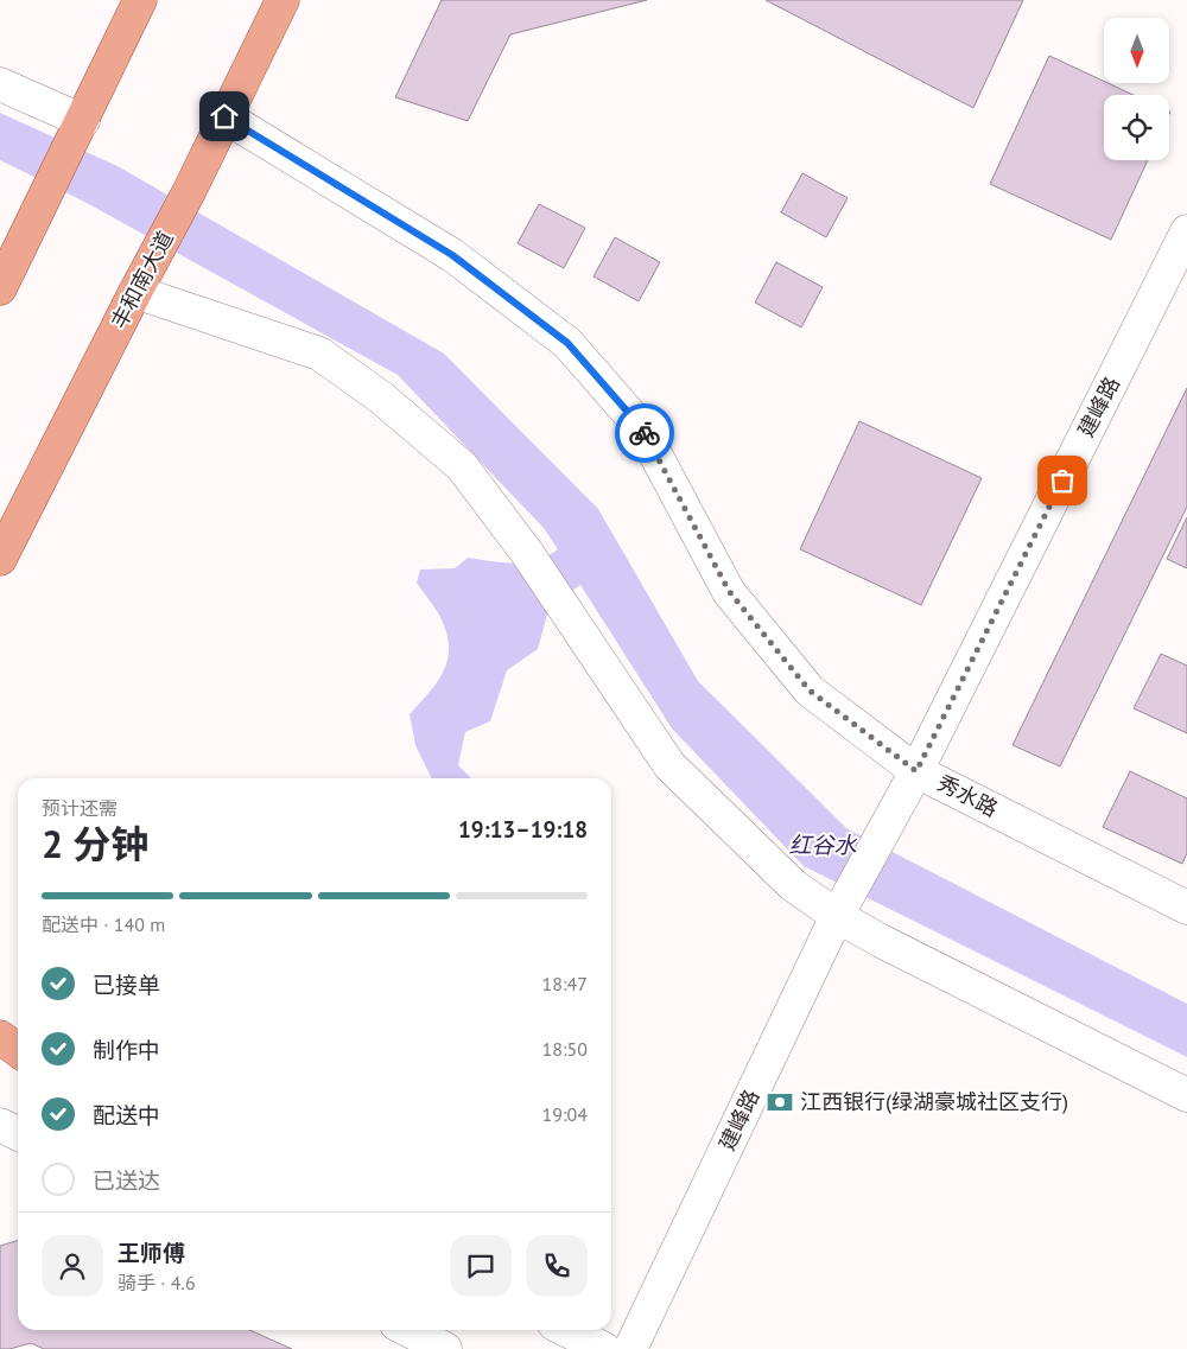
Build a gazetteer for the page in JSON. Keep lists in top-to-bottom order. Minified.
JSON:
{"streets":{"main road":["丰和南大道"],"street":["建峰路","秀水路"]},"crossings":[["丰和南大道","秀水路"],["建峰路","秀水路"]],"water":["红谷水"],"places":{"bank":["江西银行(绿湖豪城社区支行)"]},"north":"bottom","page":{"heading":["2 分钟","预计还需","19:13–19:18"],"panel":["王师傅","骑手 · 4.6"],"bar":"配送中 · 140 m","list":[["已接单","18:47"],["制作中","18:50"],["配送中","19:04"],"已送达"]}}
